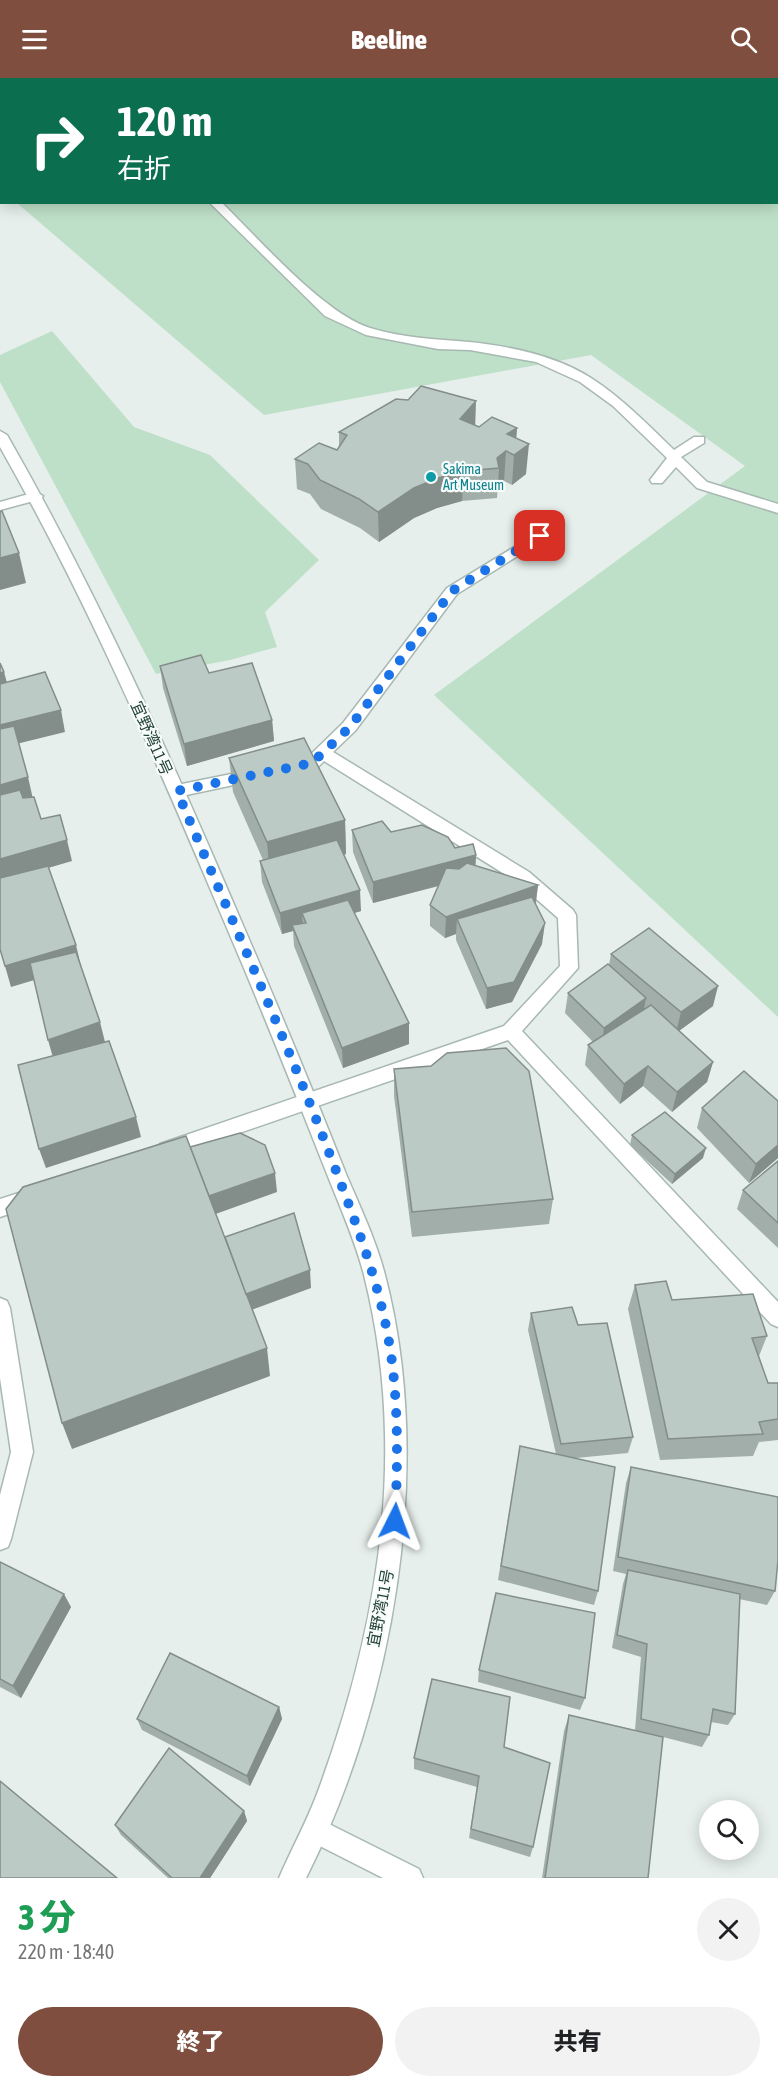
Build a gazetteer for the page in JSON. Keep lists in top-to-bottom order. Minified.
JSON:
{"streets":{"street":["宜野湾11号"]},"places":["Sakima Art Museum"],"page":{"header":"Beeline","turn":["120 m","右折"],"heading":["3 分","220 m · 18:40"],"buttons":["終了","共有"]}}
